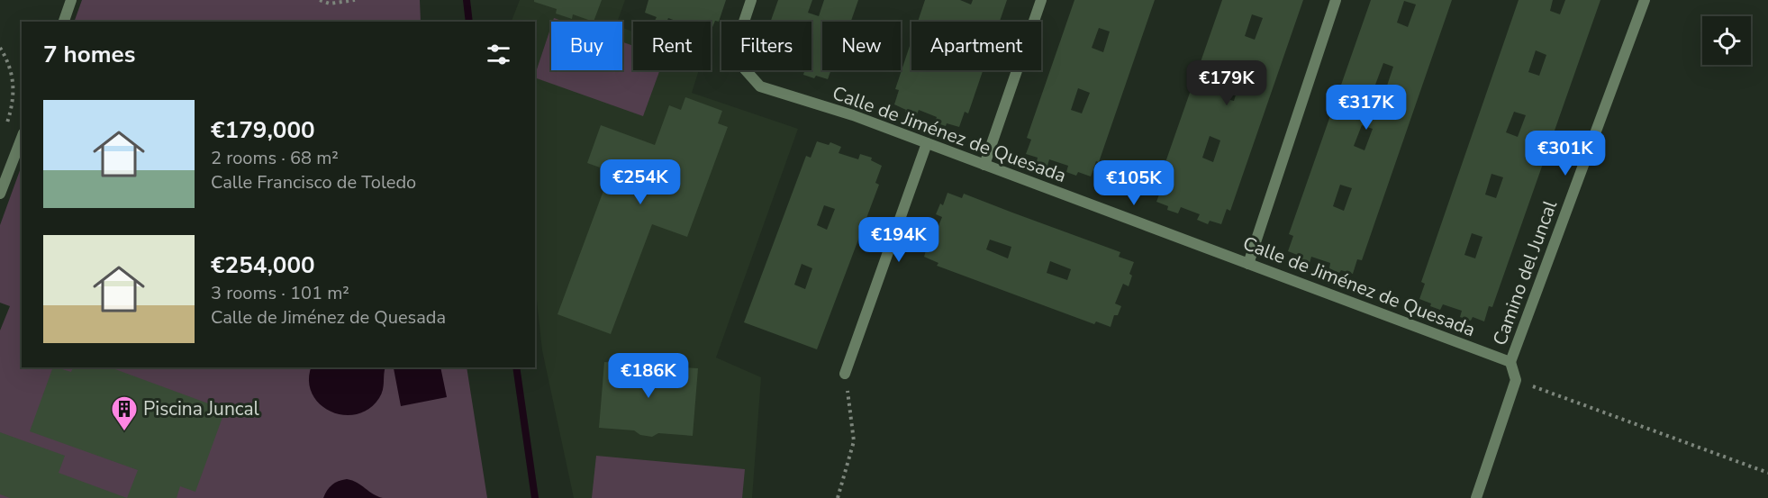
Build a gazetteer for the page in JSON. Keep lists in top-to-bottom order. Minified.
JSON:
{"streets":{"street":["Calle de Jiménez de Quesada","Camino del Juncal"]},"crossings":[["Calle de Jiménez de Quesada","Camino del Juncal"]],"places":{"building":["Piscina Juncal"]},"page":{"chip":["Buy","Rent","Filters","New","Apartment"],"heading":"7 homes","price":["€179K","€317K","€301K","€254K","€105K","€194K","€186K"],"list":[{"name":"€179,000","note":"2 rooms · 68 m² · Calle Francisco de Toledo"},{"name":"€254,000","note":"3 rooms · 101 m² · Calle de Jiménez de Quesada"}]}}
